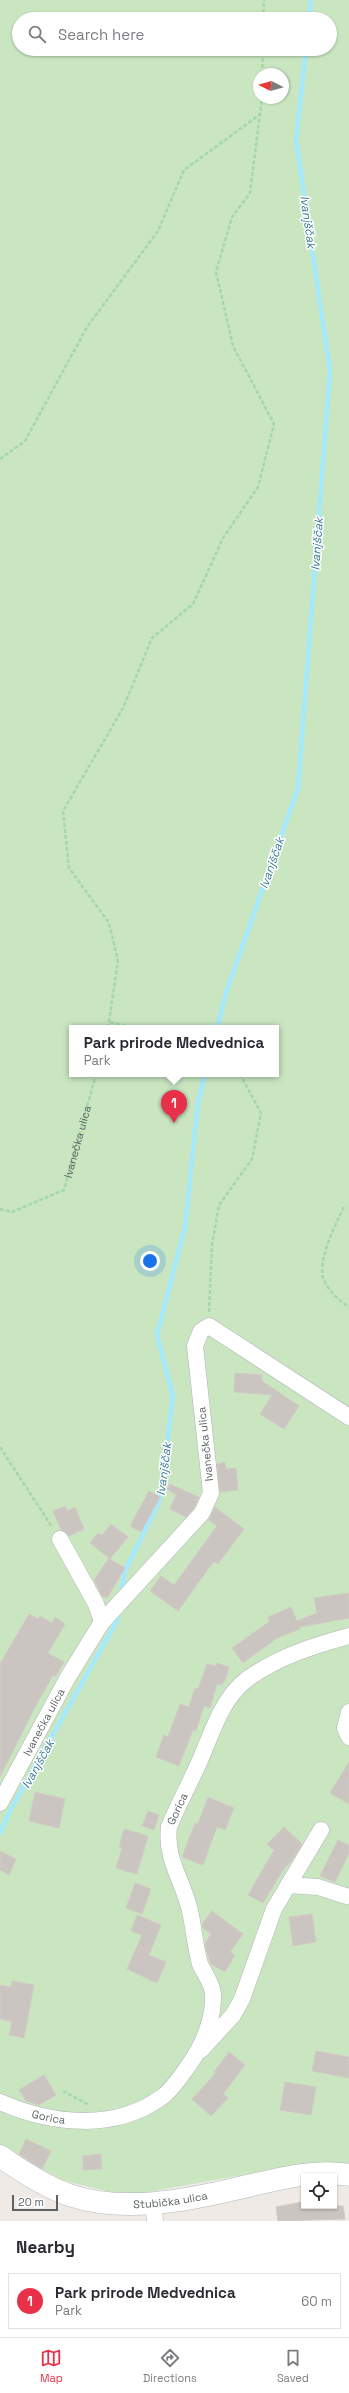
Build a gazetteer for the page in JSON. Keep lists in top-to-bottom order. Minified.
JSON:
{"streets":{"main road":["Stubička ulica"],"street":["Ivanečka ulica","Gorica"]},"water":["Ivanjščak"],"scale_bar":"20 m","north":"left","page":{"search":"Search here","popup":["Park prirode Medvednica","Park"],"pins":"1","scale":"20 m","heading":"Nearby","list":[{"mark":"1","name":"Park prirode Medvednica","note":"Park","value":"60 m"}],"nav":["Map","Directions","Saved"]}}
